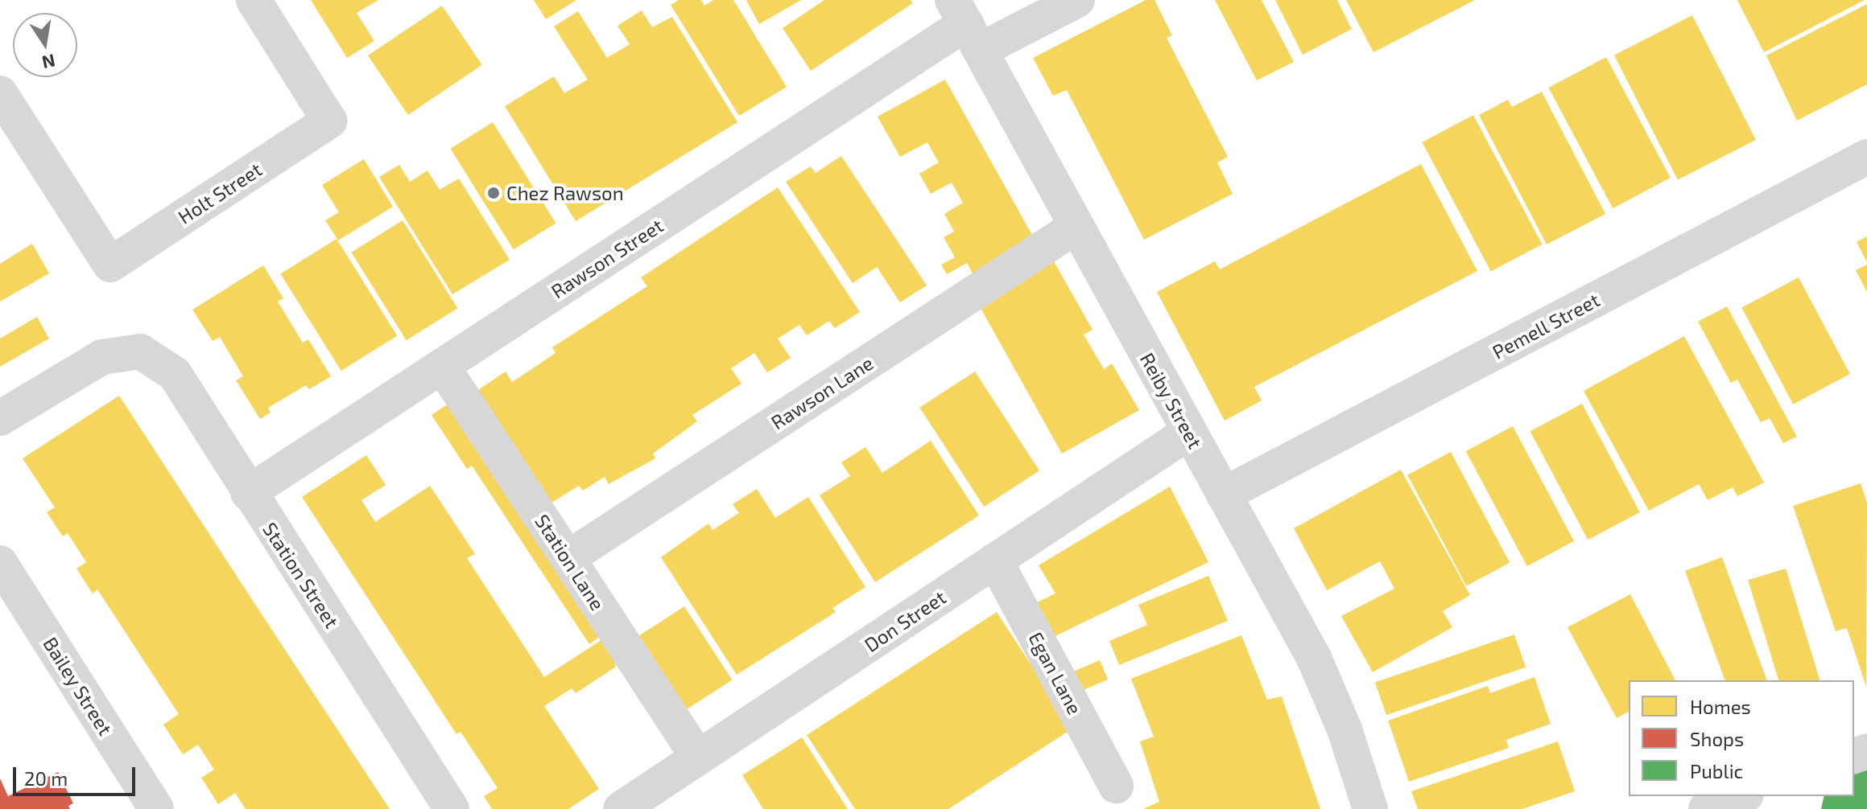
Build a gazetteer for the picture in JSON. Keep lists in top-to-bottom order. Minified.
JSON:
{"streets":{"street":["Holt Street","Rawson Street","Pemell Street","Rawson Lane","Reiby Street","Station Lane","Station Street","Don Street","Egan Lane","Bailey Street"]},"crossings":[["Rawson Street","Reiby Street"],["Rawson Street","Station Lane"],["Rawson Street","Station Street"],["Pemell Street","Reiby Street"],["Rawson Lane","Reiby Street"],["Rawson Lane","Station Lane"],["Reiby Street","Don Street"],["Station Lane","Don Street"],["Don Street","Egan Lane"]],"places":["Chez Rawson"],"legend":["Homes","Shops","Public"],"scale_bar":"20 m","north":"bottom"}
